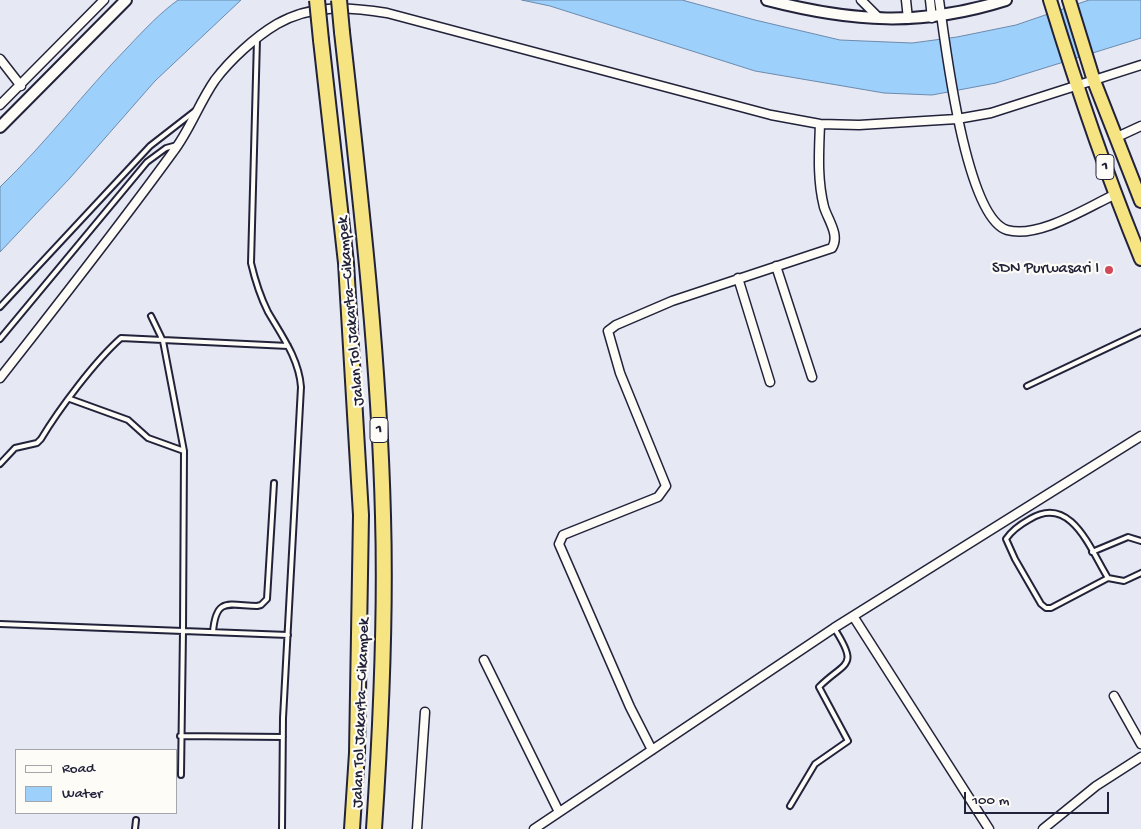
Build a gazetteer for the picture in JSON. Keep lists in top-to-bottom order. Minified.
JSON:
{"streets":{"highway":["1","Jalan Tol Jakarta–Cikampek"]},"places":["SDN Purwasari I"],"legend":["Road","Water"],"scale_bar":"100 m"}
